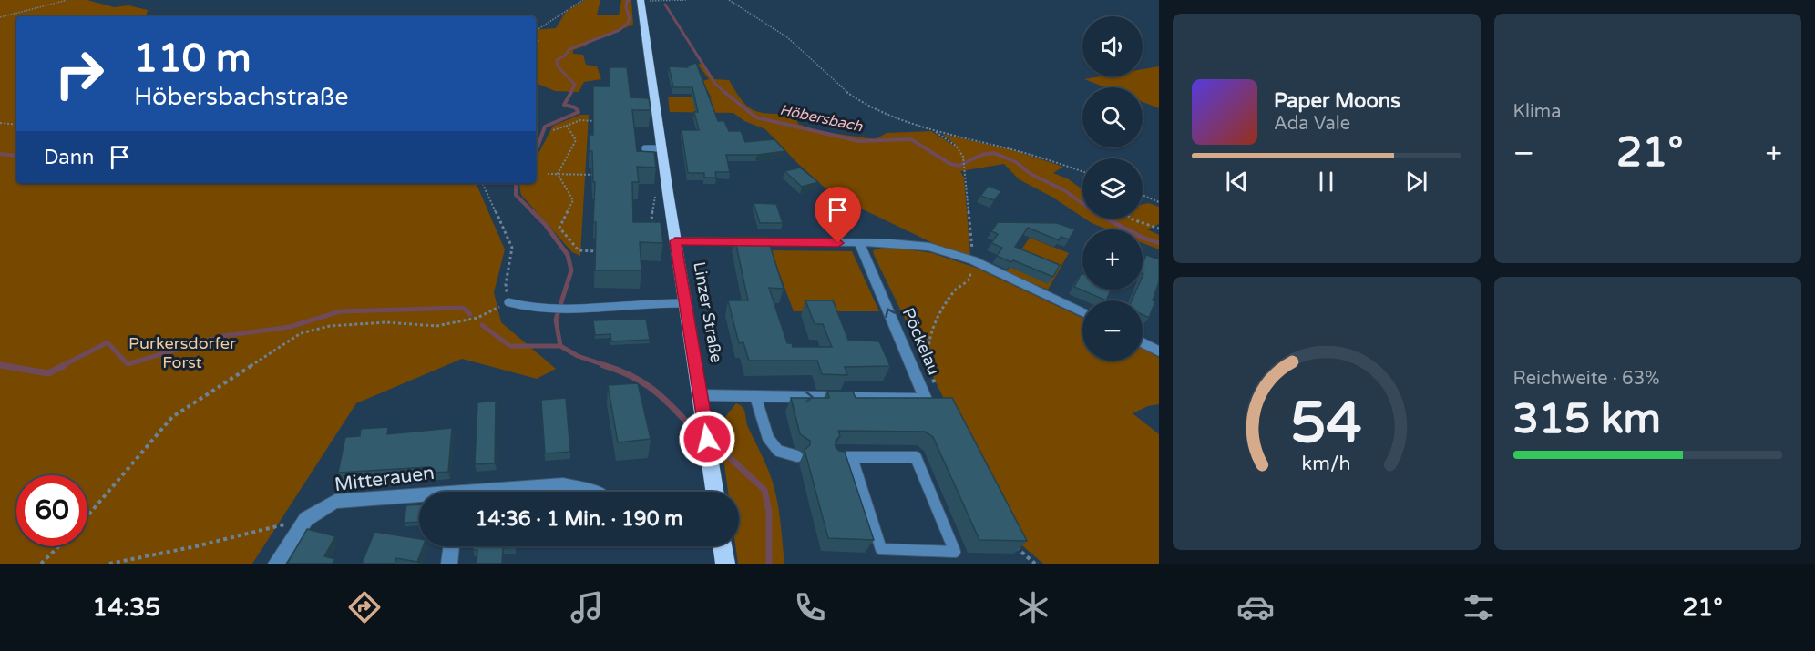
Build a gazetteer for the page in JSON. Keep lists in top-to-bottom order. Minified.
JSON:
{"streets":{"main road":["Linzer Straße"],"street":["Pöckelau","Mitterauen"]},"crossings":[["Linzer Straße","Pöckelau"]],"water":["Höbersbach"],"parks":["Purkersdorfer Forst"],"page":{"tile":["Klima",["Reichweite · 63%","315 km"]],"map_buttons":["+","−"],"turn":["110 m","Höbersbachstraße"],"song":["Paper Moons","Ada Vale"],"then":"Dann","heat":["−","21°","+"],"limit":"60","trip":"14:36 · 1 Min. · 190 m","tabs":["14:35","21°"],"gauge":["54","km/h"]}}
